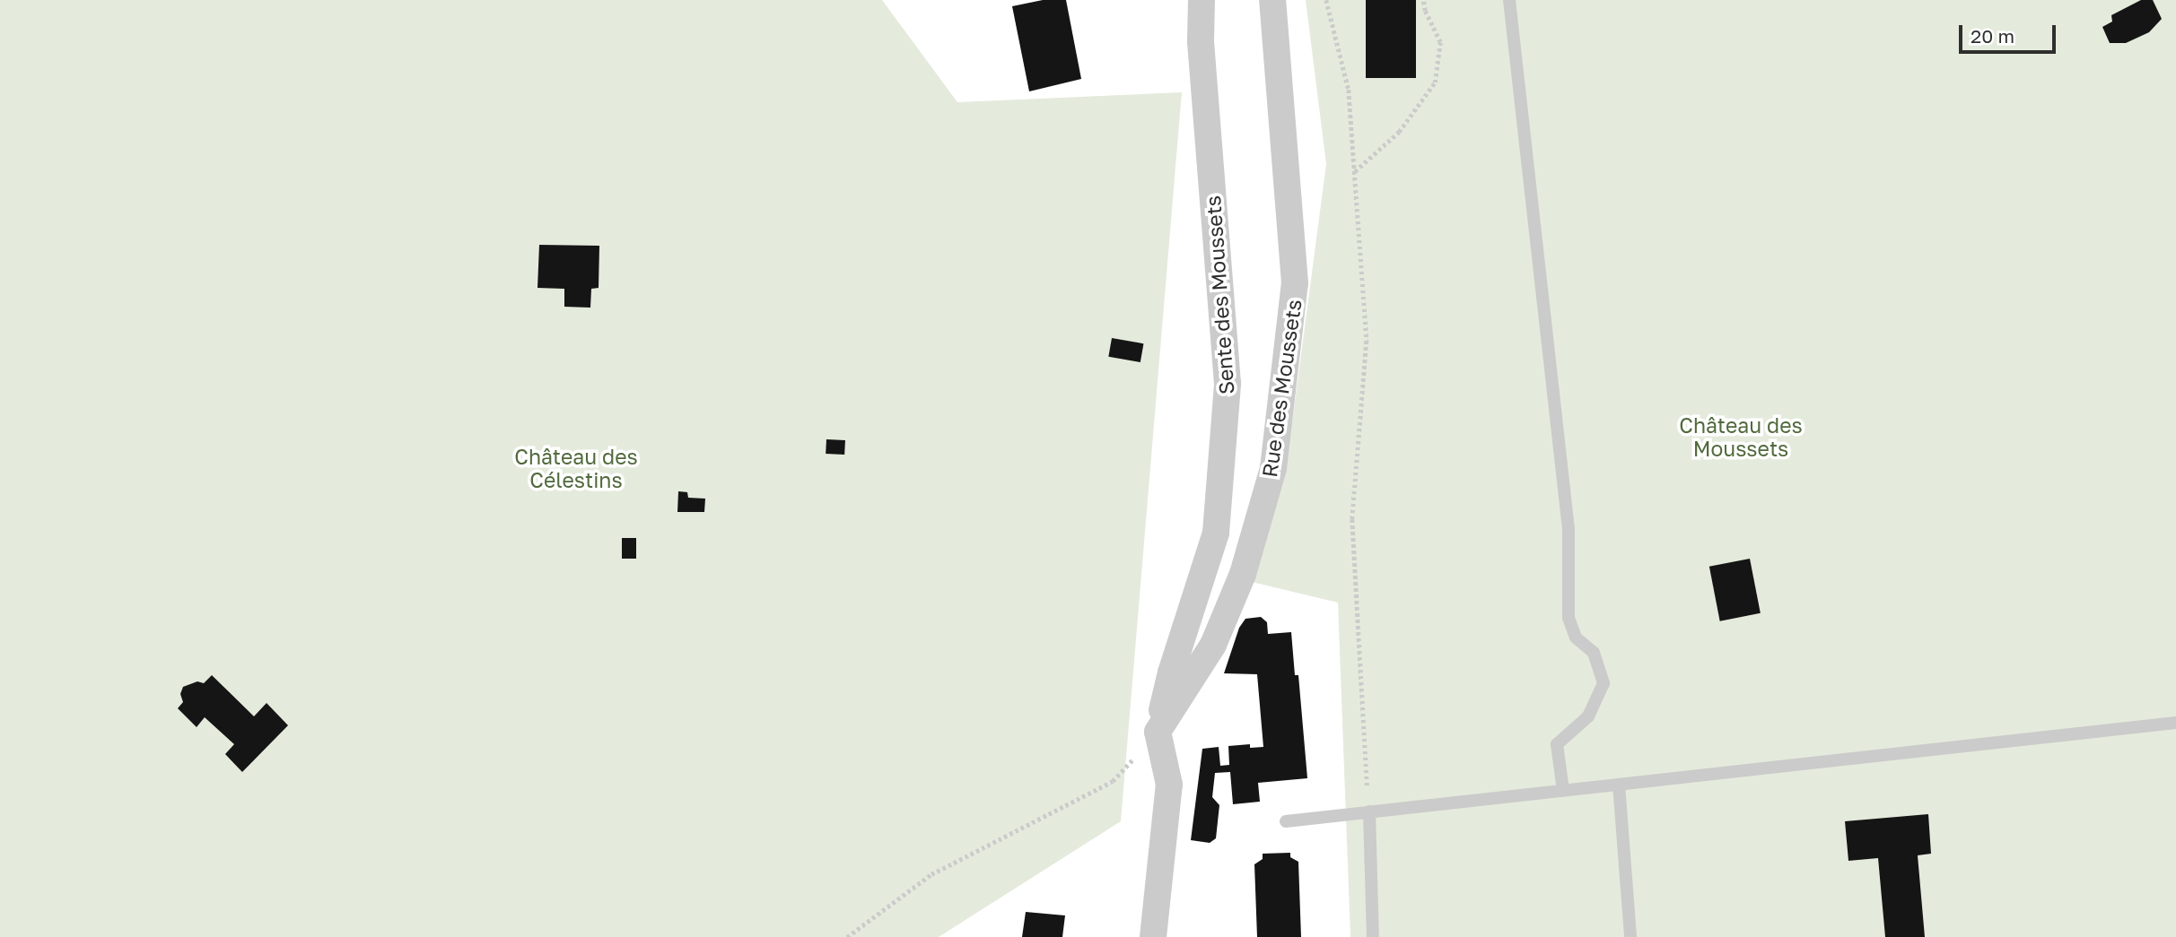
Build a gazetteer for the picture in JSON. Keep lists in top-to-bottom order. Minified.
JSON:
{"streets":{"street":["Sente des Moussets","Rue des Moussets"]},"crossings":[["Sente des Moussets","Rue des Moussets"]],"parks":["Château des Moussets","Château des Célestins"],"scale_bar":"20 m"}
